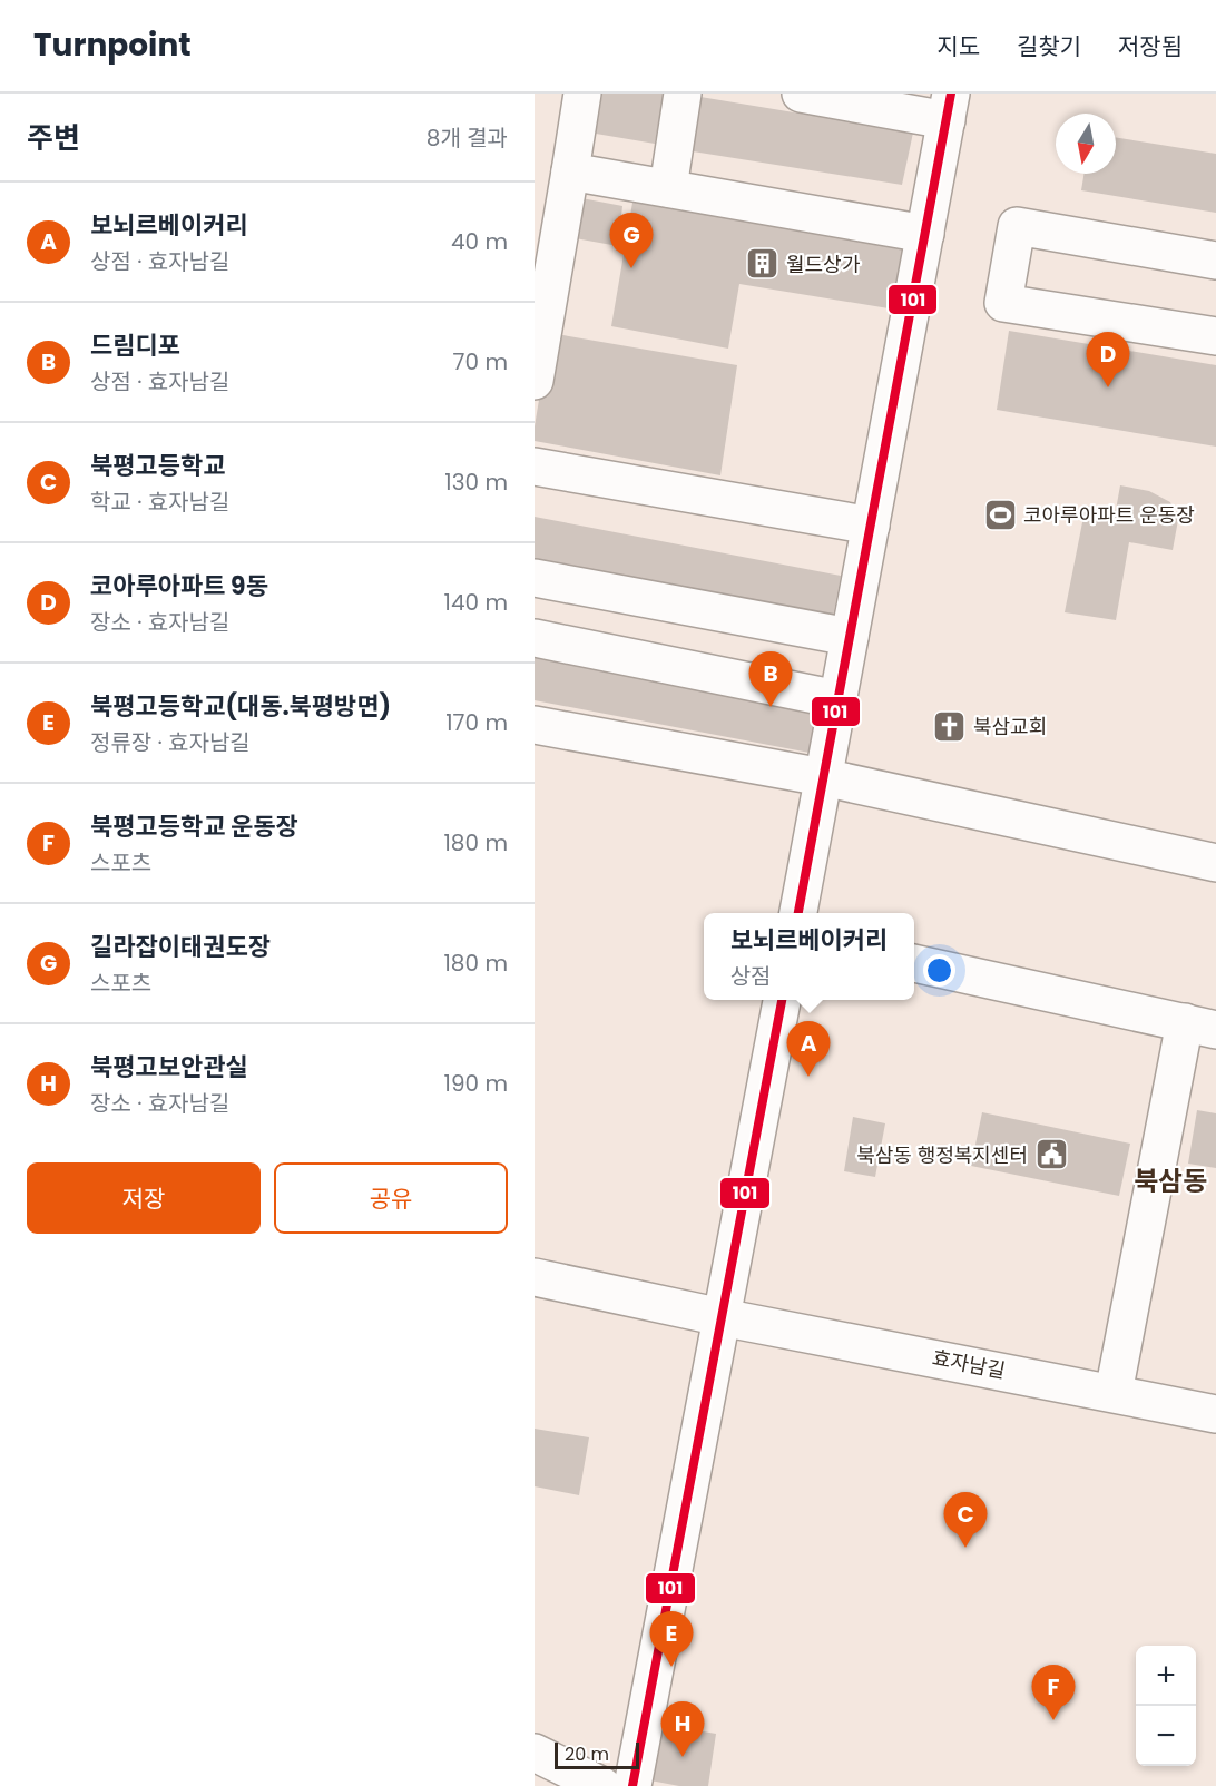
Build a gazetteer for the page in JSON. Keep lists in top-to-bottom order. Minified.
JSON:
{"streets":{"street":["효자남길"]},"districts":["북삼동"],"places":{"building":["월드상가"],"sports":["코아루아파트 운동장"],"church":["북삼교회"],"public building":["북삼동 행정복지센터"]},"lines":["transit line 101"],"scale_bar":"20 m","north":"bottom","page":{"header":"Turnpoint","nav":["지도","길찾기","저장됨"],"heading":["주변","8개 결과"],"list":[{"mark":"A","name":"보뇌르베이커리","note":"상점 · 효자남길","value":"40 m"},{"mark":"B","name":"드림디포","note":"상점 · 효자남길","value":"70 m"},{"mark":"C","name":"북평고등학교","note":"학교 · 효자남길","value":"130 m"},{"mark":"D","name":"코아루아파트 9동","note":"장소 · 효자남길","value":"140 m"},{"mark":"E","name":"북평고등학교(대동.북평방면)","note":"정류장 · 효자남길","value":"170 m"},{"mark":"F","name":"북평고등학교 운동장","note":"스포츠","value":"180 m"},{"mark":"G","name":"길라잡이태권도장","note":"스포츠","value":"180 m"},{"mark":"H","name":"북평고보안관실","note":"장소 · 효자남길","value":"190 m"}],"pins":["G","D","B","A","C","E","F","H"],"popup":["보뇌르베이커리","상점"],"buttons":["저장","공유"],"map_buttons":["+","−"],"scale":"20 m"}}
